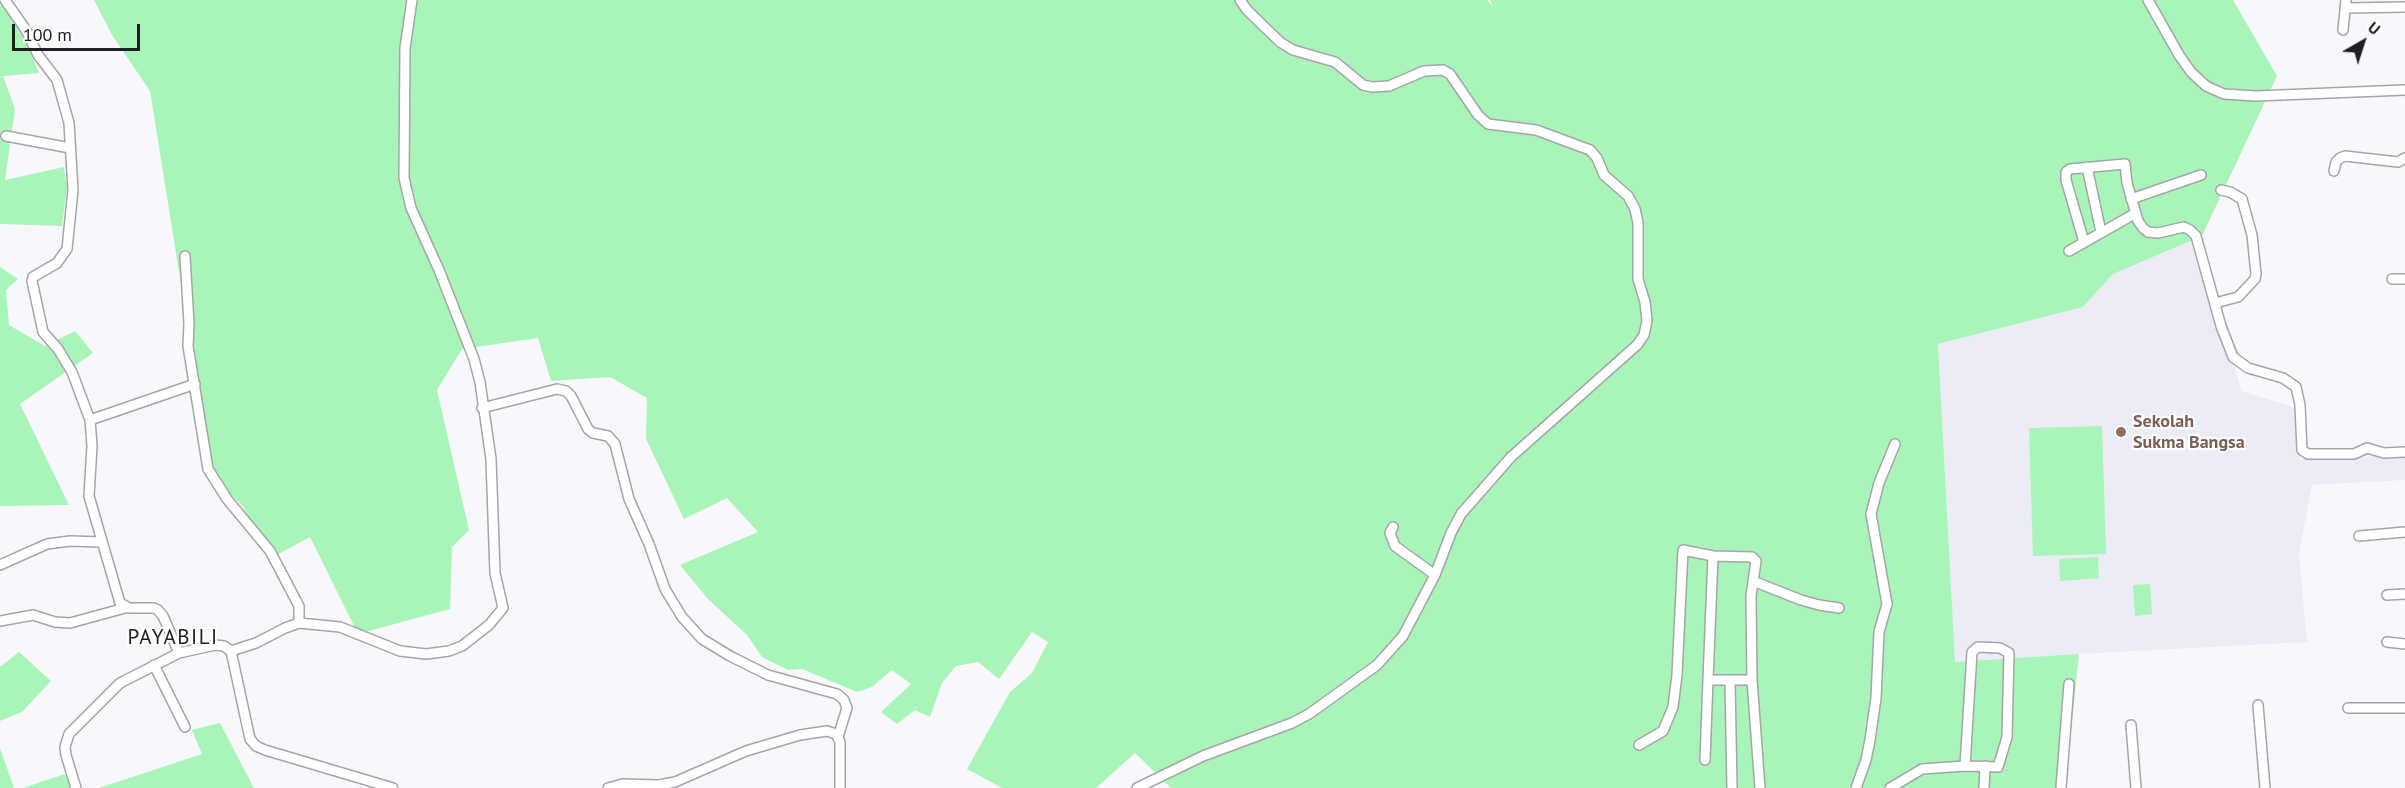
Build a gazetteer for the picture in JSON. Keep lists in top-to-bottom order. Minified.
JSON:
{"districts":["PAYABILI"],"places":["Sekolah Sukma Bangsa"],"scale_bar":"100 m","north":"top right"}
